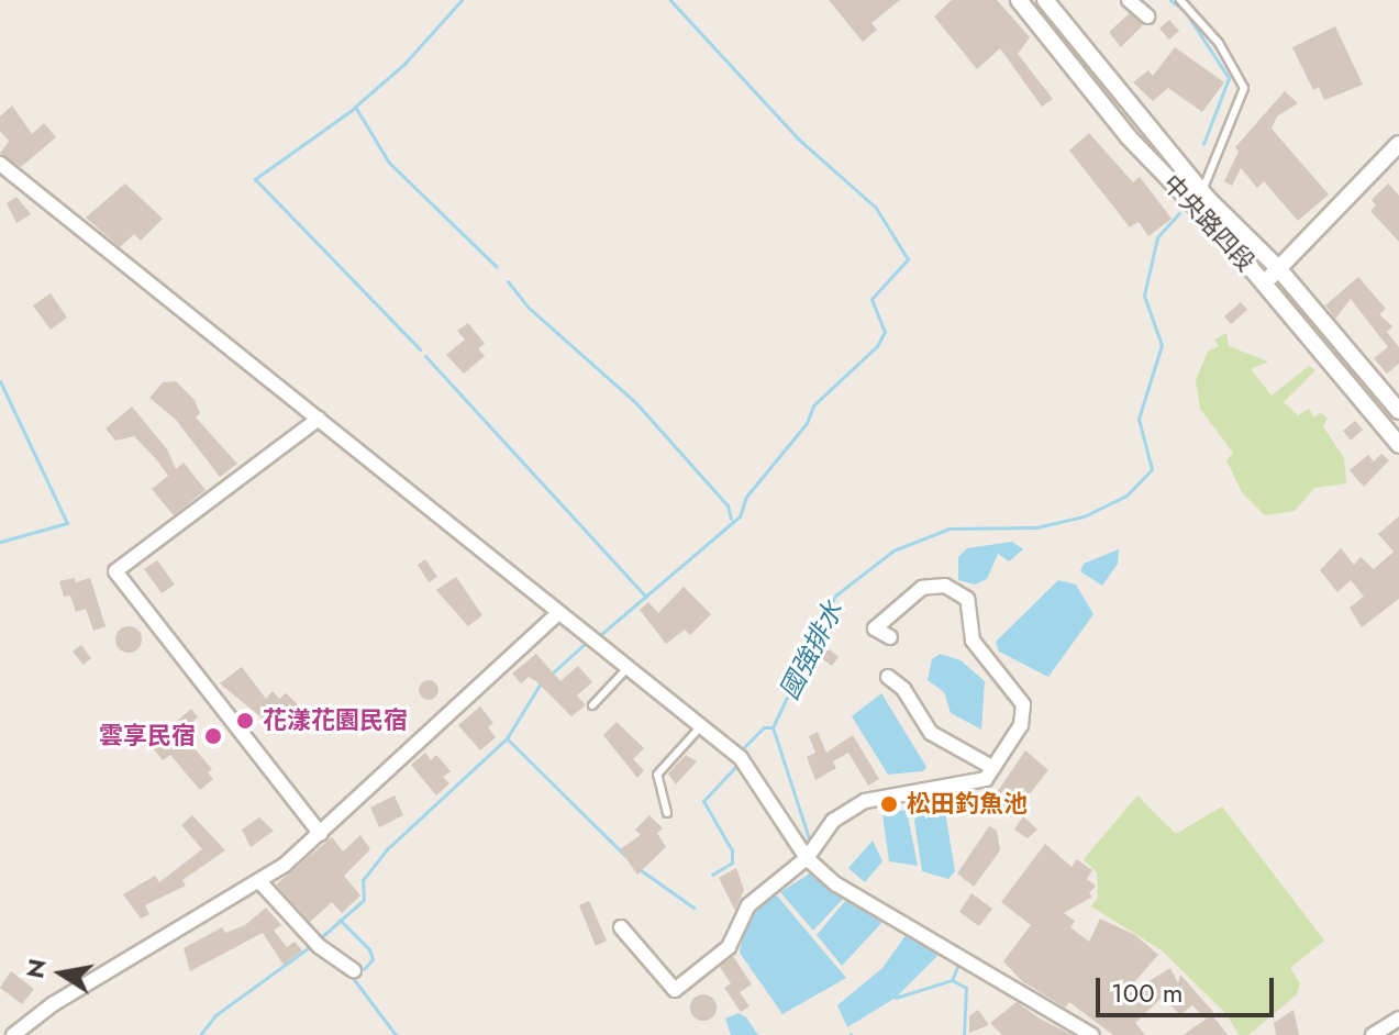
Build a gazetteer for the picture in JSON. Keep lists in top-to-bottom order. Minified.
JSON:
{"streets":{"street":["中央路四段"]},"water":["國強排水"],"places":["花漾花園民宿","雲享民宿","松田釣魚池"],"scale_bar":"100 m","north":"left"}
